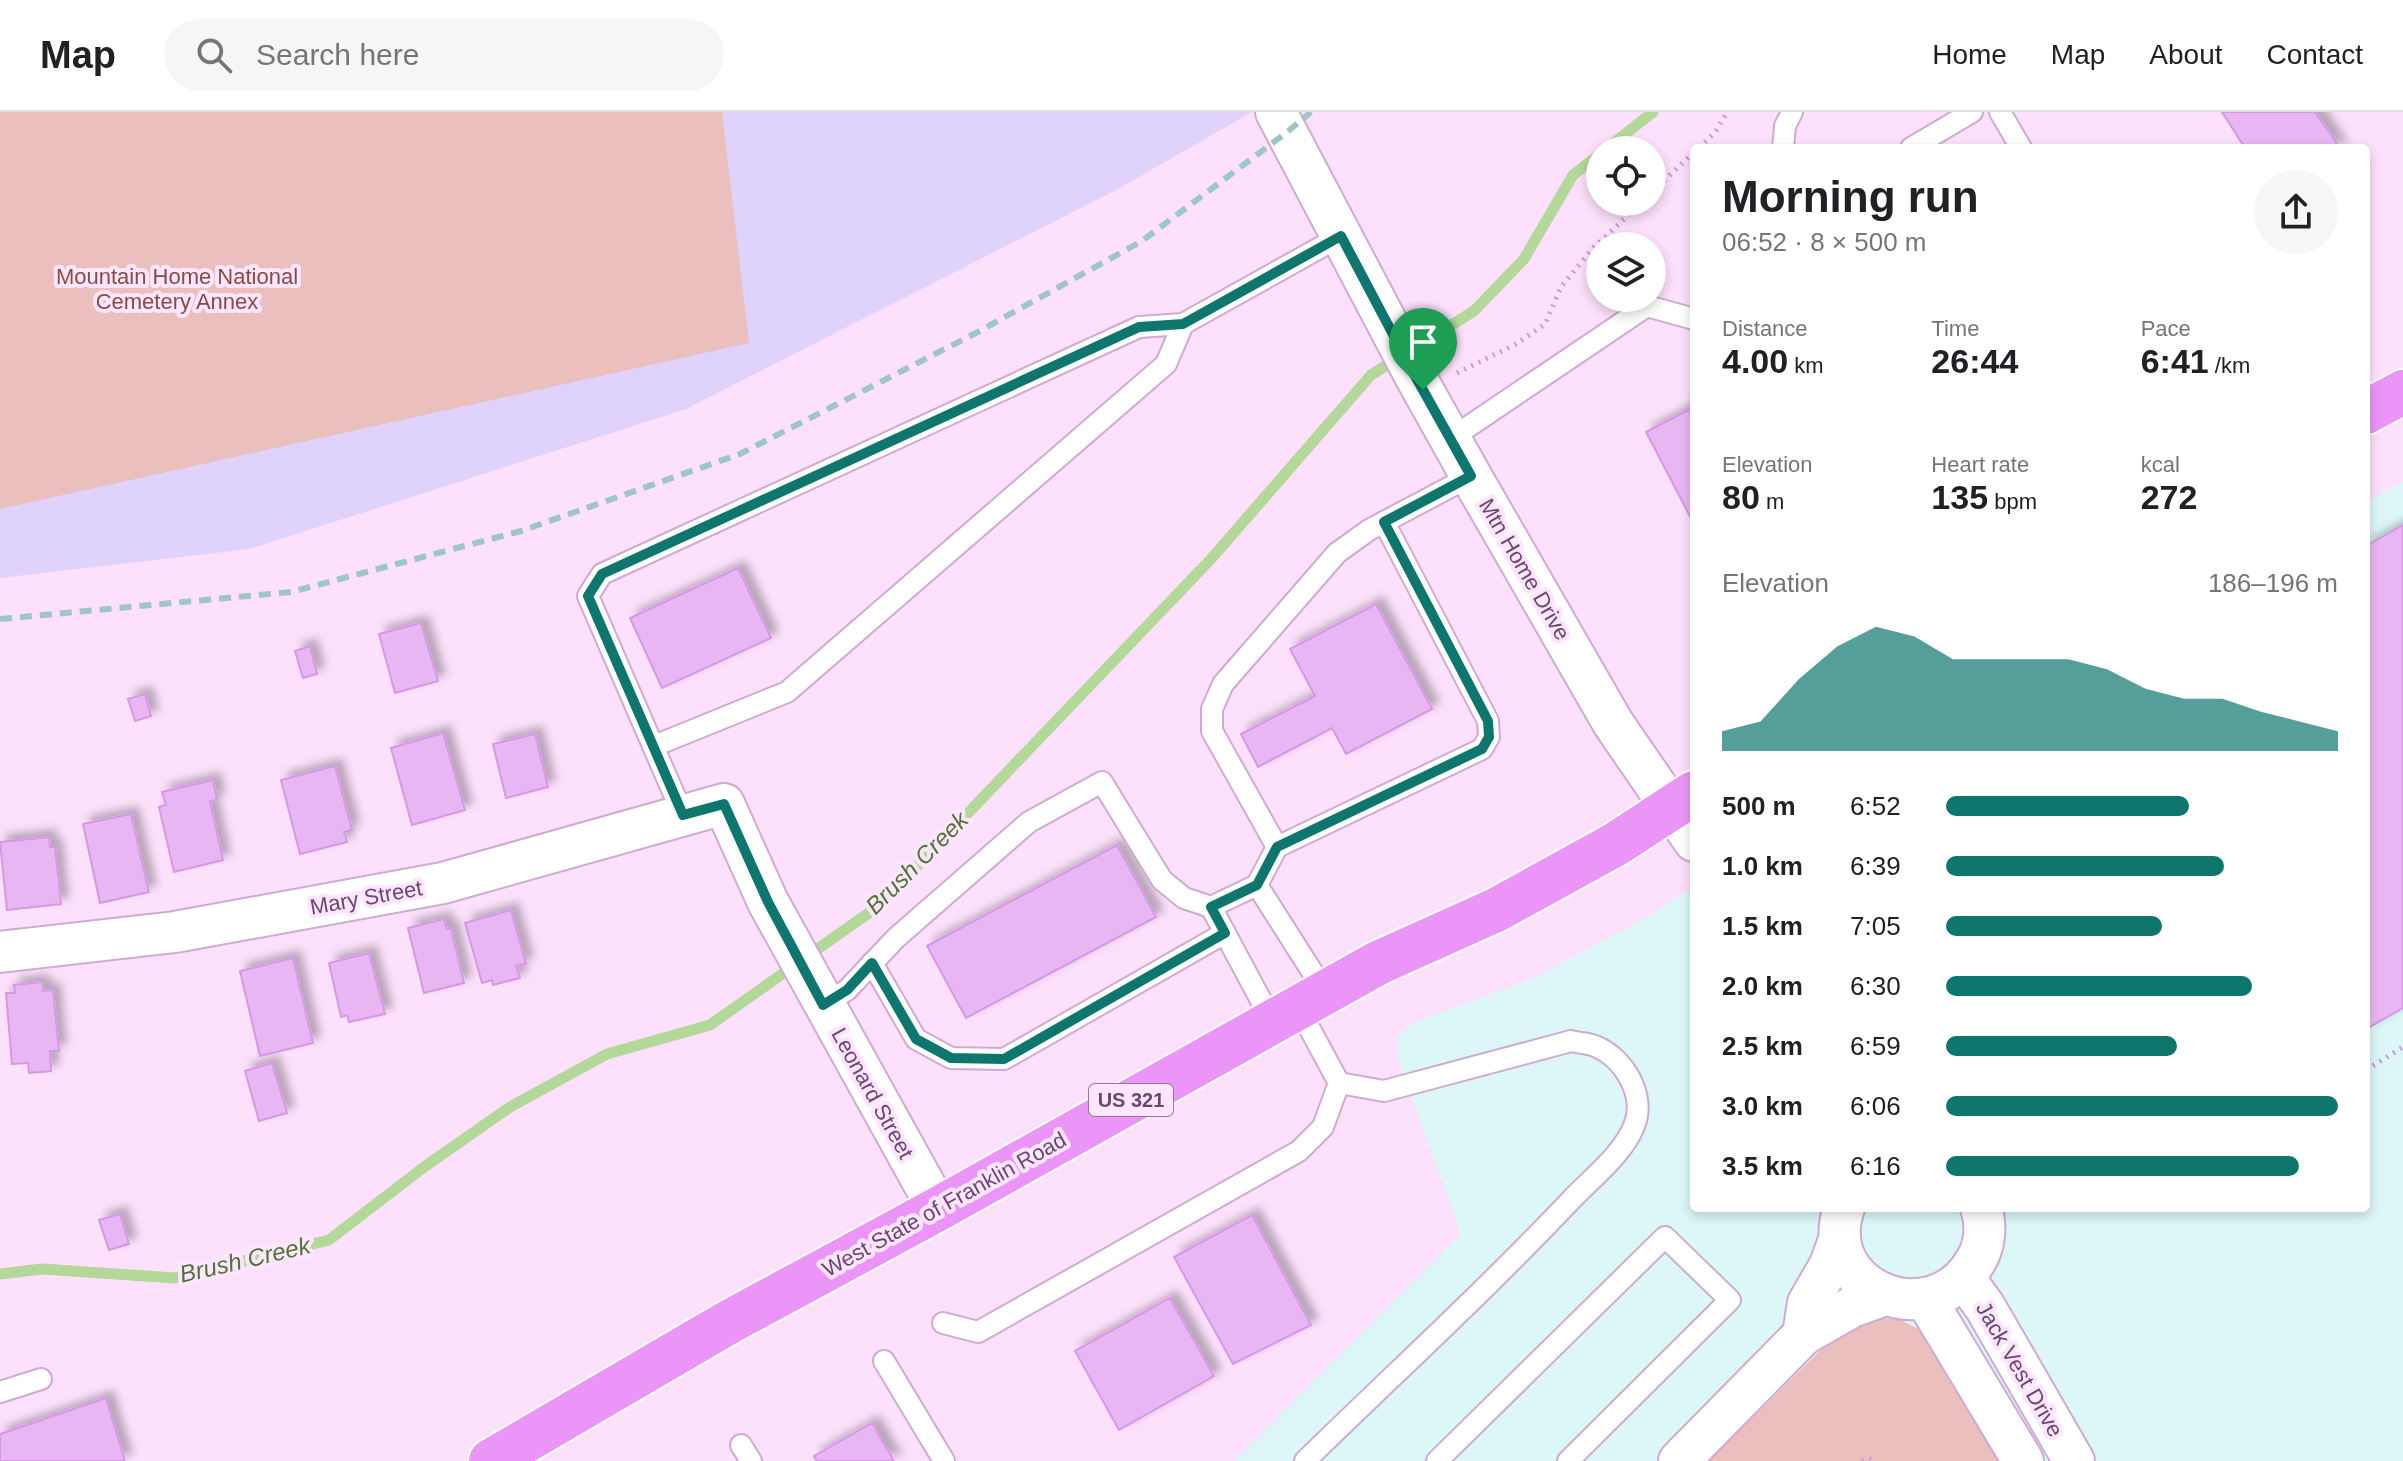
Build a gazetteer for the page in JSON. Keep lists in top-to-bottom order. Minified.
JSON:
{"streets":{"highway":["US 321","West State of Franklin Road"],"street":["Mtn Home Drive","Mary Street","Leonard Street","Jack Vest Drive"]},"crossings":[["Mtn Home Drive","West State of Franklin Road"],["Mary Street","Leonard Street"],["Leonard Street","West State of Franklin Road"]],"water":["Brush Creek"],"parks":["Mountain Home National Cemetery Annex"],"page":{"header":"Map","search":"Search here","nav":["Home","Map","About","Contact"],"heading":["Morning run","06:52 · 8 × 500 m"],"stats":[["Distance","4.00 km"],["Time","26:44"],["Pace","6:41 /km"],["Elevation","80 m"],["Heart rate","135 bpm"],["kcal","272"]],"chart":["Elevation","186–196 m"],"list":[{"name":"500 m","note":"6:52"},{"name":"1.0 km","note":"6:39"},{"name":"1.5 km","note":"7:05"},{"name":"2.0 km","note":"6:30"},{"name":"2.5 km","note":"6:59"},{"name":"3.0 km","note":"6:06"},{"name":"3.5 km","note":"6:16"}]}}
